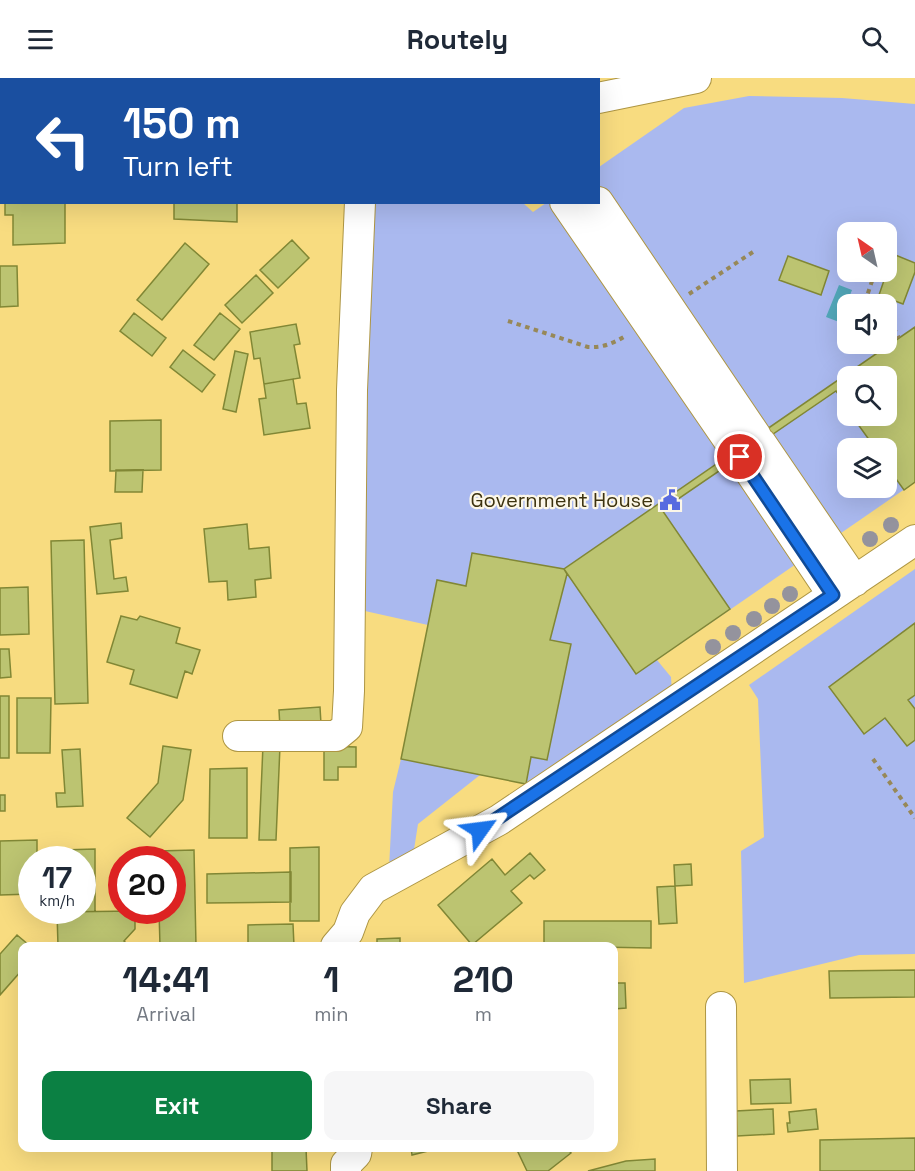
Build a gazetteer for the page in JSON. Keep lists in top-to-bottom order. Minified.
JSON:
{"places":{"public building":["Government House"]},"north":"top left","page":{"header":"Routely","turn":["150 m","Turn left"],"speed":"17 km/h","limit":"20","eta":["14:41","Arrival","1","min","210","m"],"buttons":["Exit","Share"]}}
